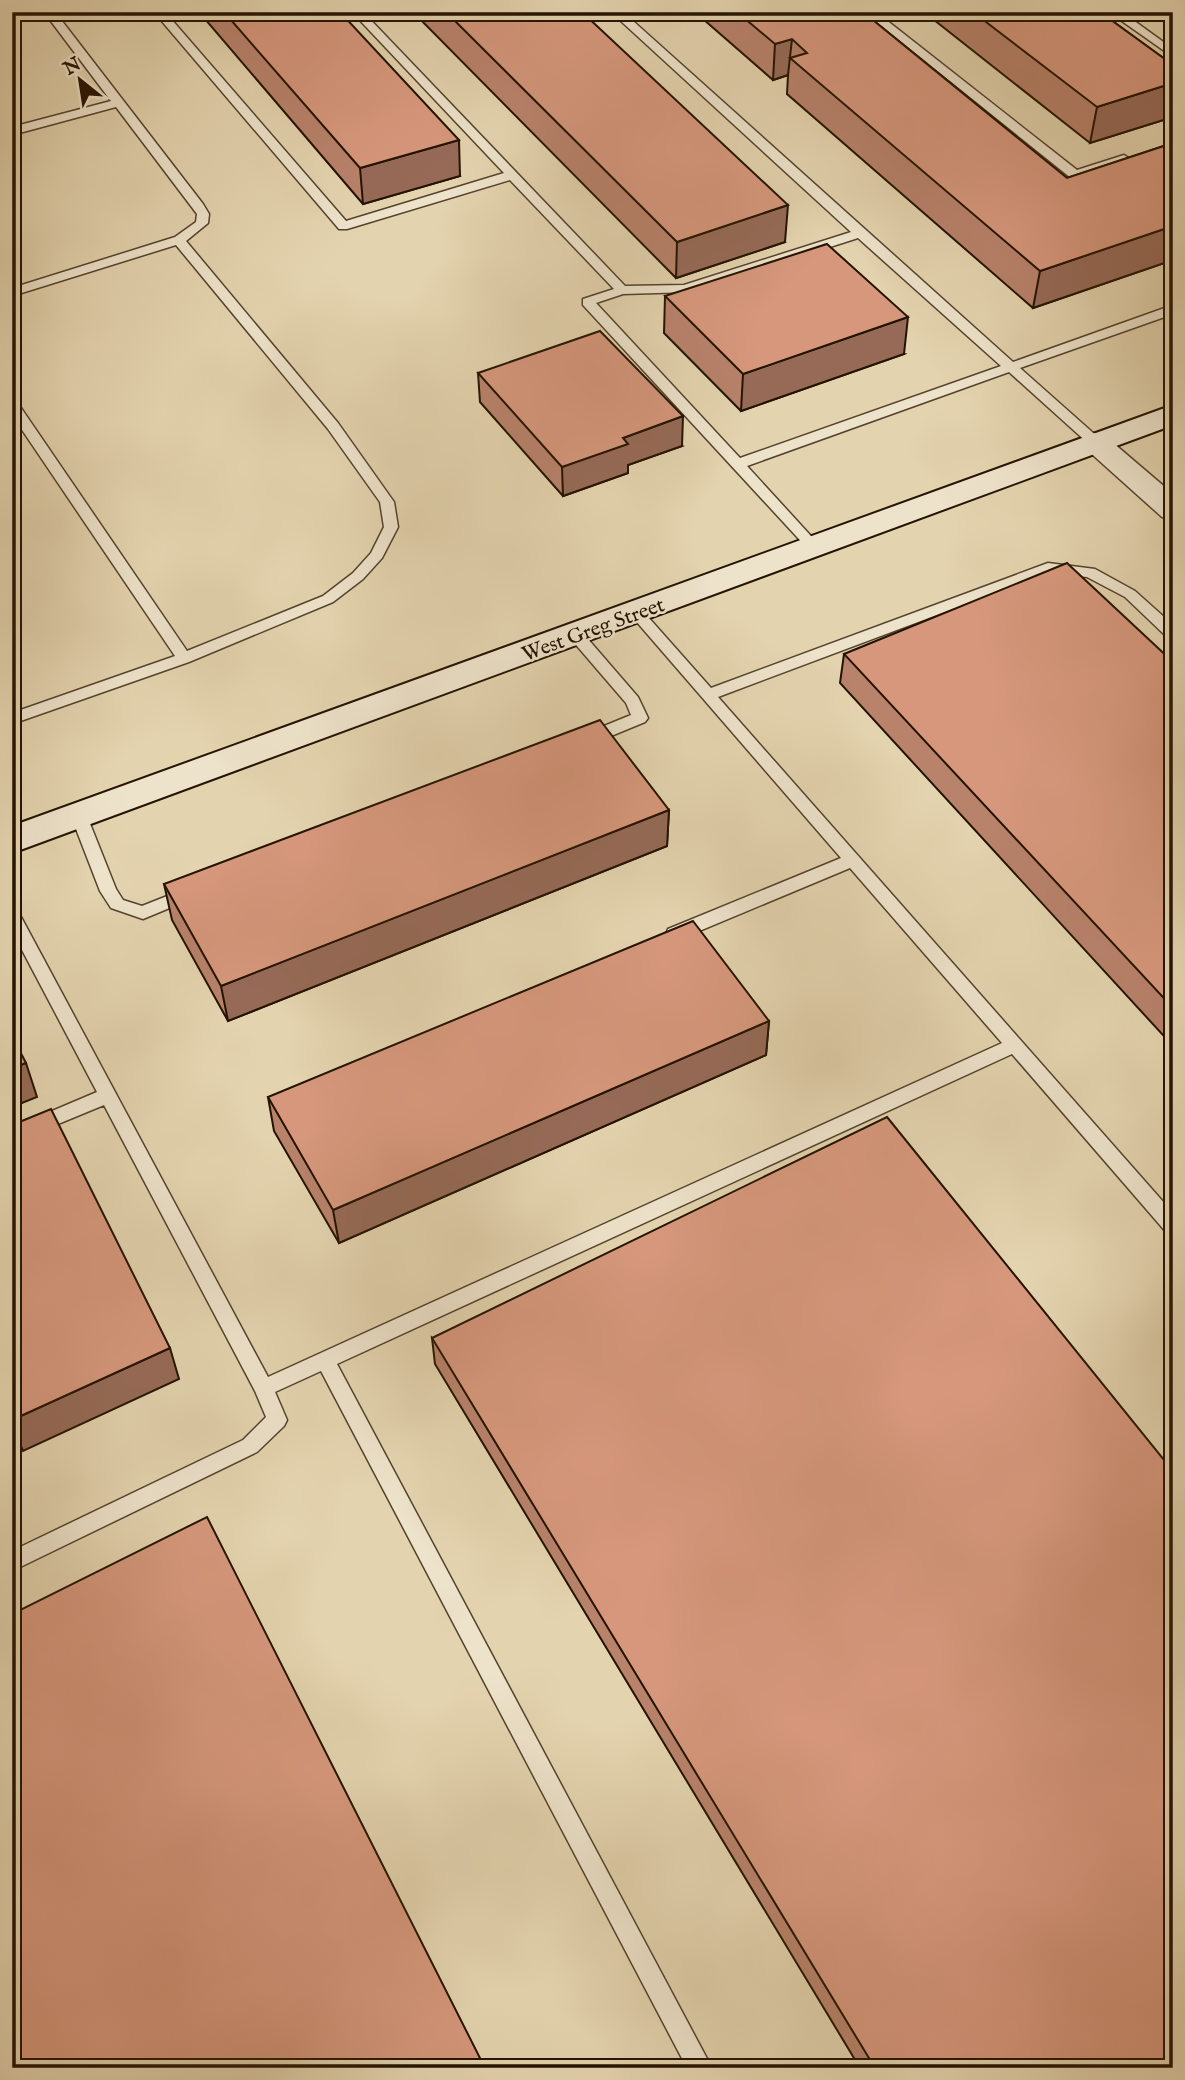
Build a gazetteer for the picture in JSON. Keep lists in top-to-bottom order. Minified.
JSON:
{"streets":{"main road":["West Greg Street"]},"north":"top left"}
